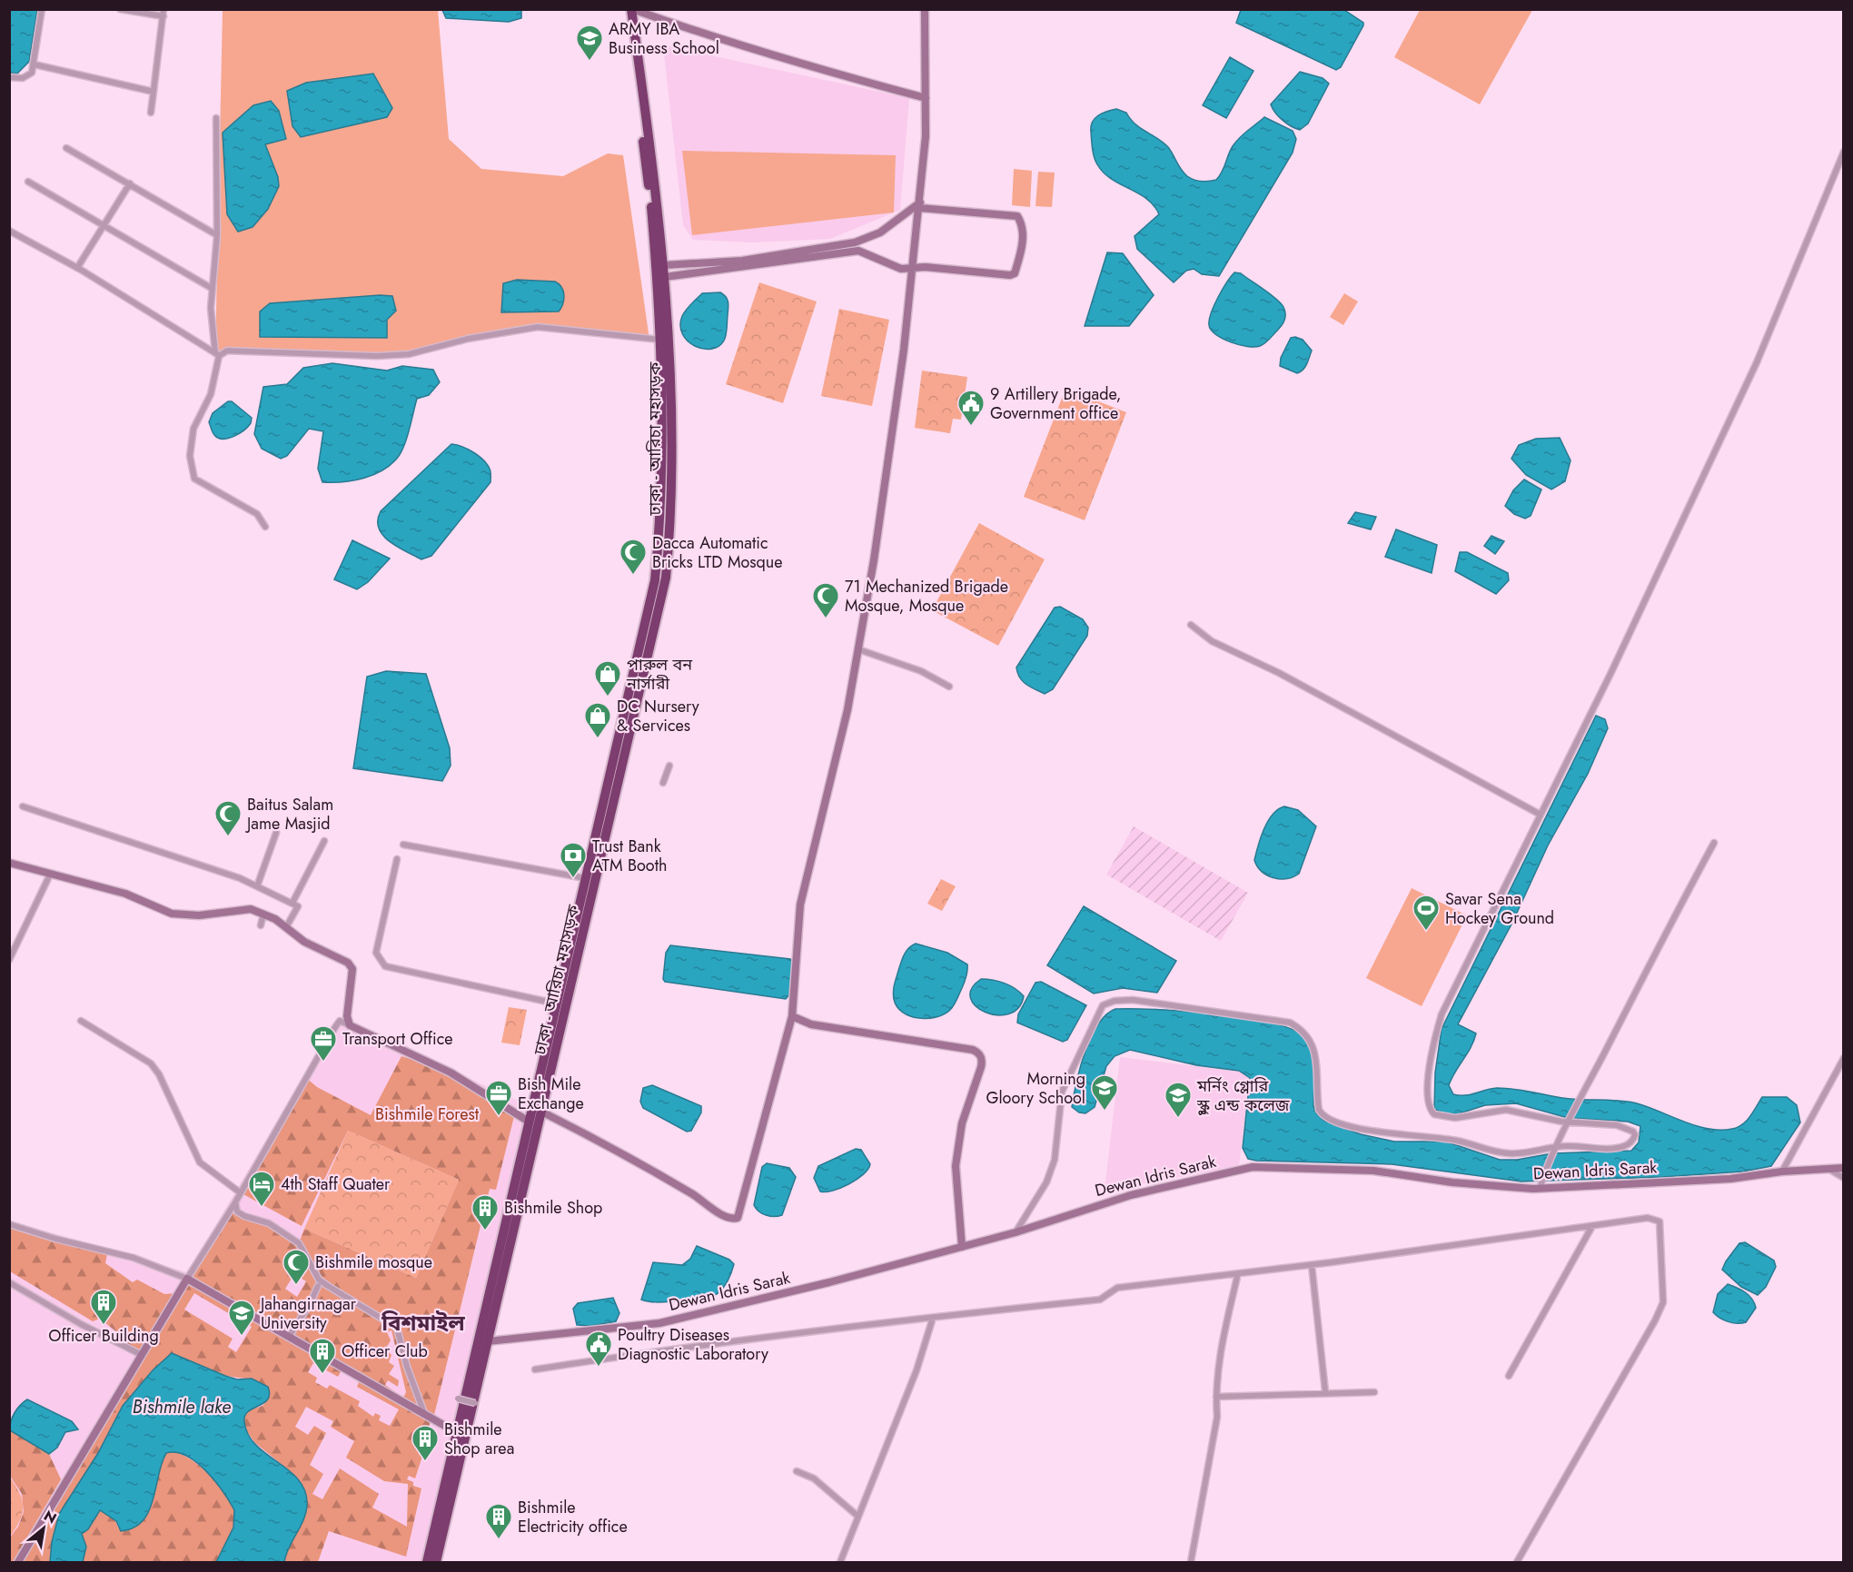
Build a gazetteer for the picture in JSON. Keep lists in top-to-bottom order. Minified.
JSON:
{"streets":{"highway":["ঢাকা - আরিচা মহাসড়ক"],"street":["Dewan Idris Sarak"]},"crossings":[["ঢাকা - আরিচা মহাসড়ক","Dewan Idris Sarak"]],"districts":["বিশমাইল"],"water":["Bishmile lake"],"parks":["Bishmile Forest"],"places":{"school or university":["ARMY IBA Business School","Morning Gloory School","মর্নিং গ্লোরি স্কুল এন্ড কলেজ","Jahangirnagar University"],"public building":["9 Artillery Brigade, Government office","Poultry Diseases Diagnostic Laboratory"],"mosque":["Dacca Automatic Bricks LTD Mosque","71 Mechanized Brigade Mosque, Mosque","Baitus Salam Jame Masjid","Bishmile mosque"],"shop":["পারুল বন নার্সারী","DC Nursery & Services"],"bank":["Trust Bank ATM Booth"],"sports":["Savar Sena Hockey Ground"],"office":["Transport Office","Bish Mile Exchange"],"hotel":["4th Staff Quater"],"building":["Bishmile Shop","Officer Building","Officer Club","Bishmile Shop area","Bishmile Electricity office"]},"north":"top right"}
